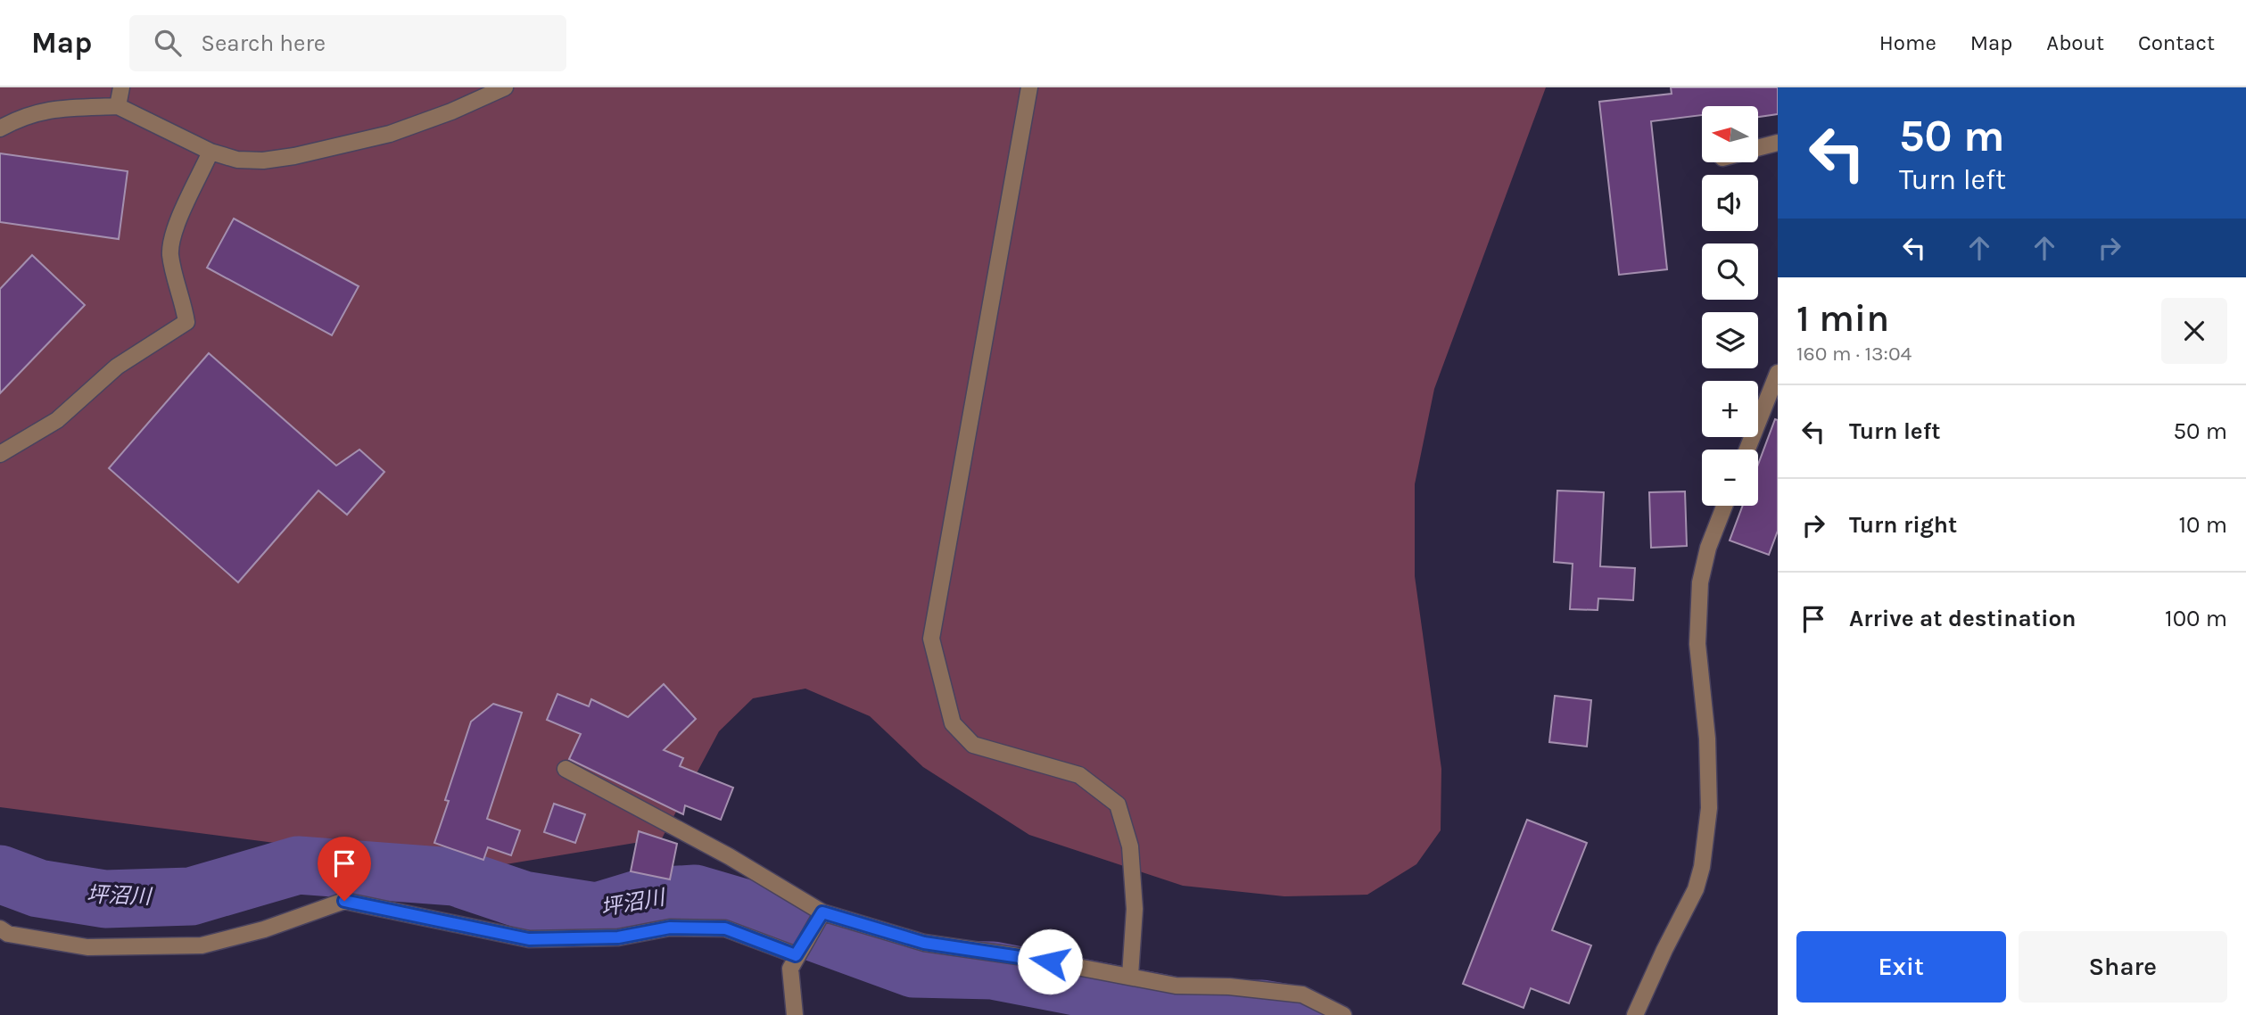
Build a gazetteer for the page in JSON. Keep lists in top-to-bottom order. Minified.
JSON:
{"water":["坪沼川"],"north":"left","page":{"header":"Map","search":"Search here","nav":["Home","Map","About","Contact"],"turn":["50 m","Turn left"],"map_buttons":["+","−"],"heading":["1 min","160 m · 13:04"],"list":[{"name":"Turn left","value":"50 m"},{"name":"Turn right","value":"10 m"},{"name":"Arrive at destination","value":"100 m"}],"buttons":["Exit","Share"]}}
